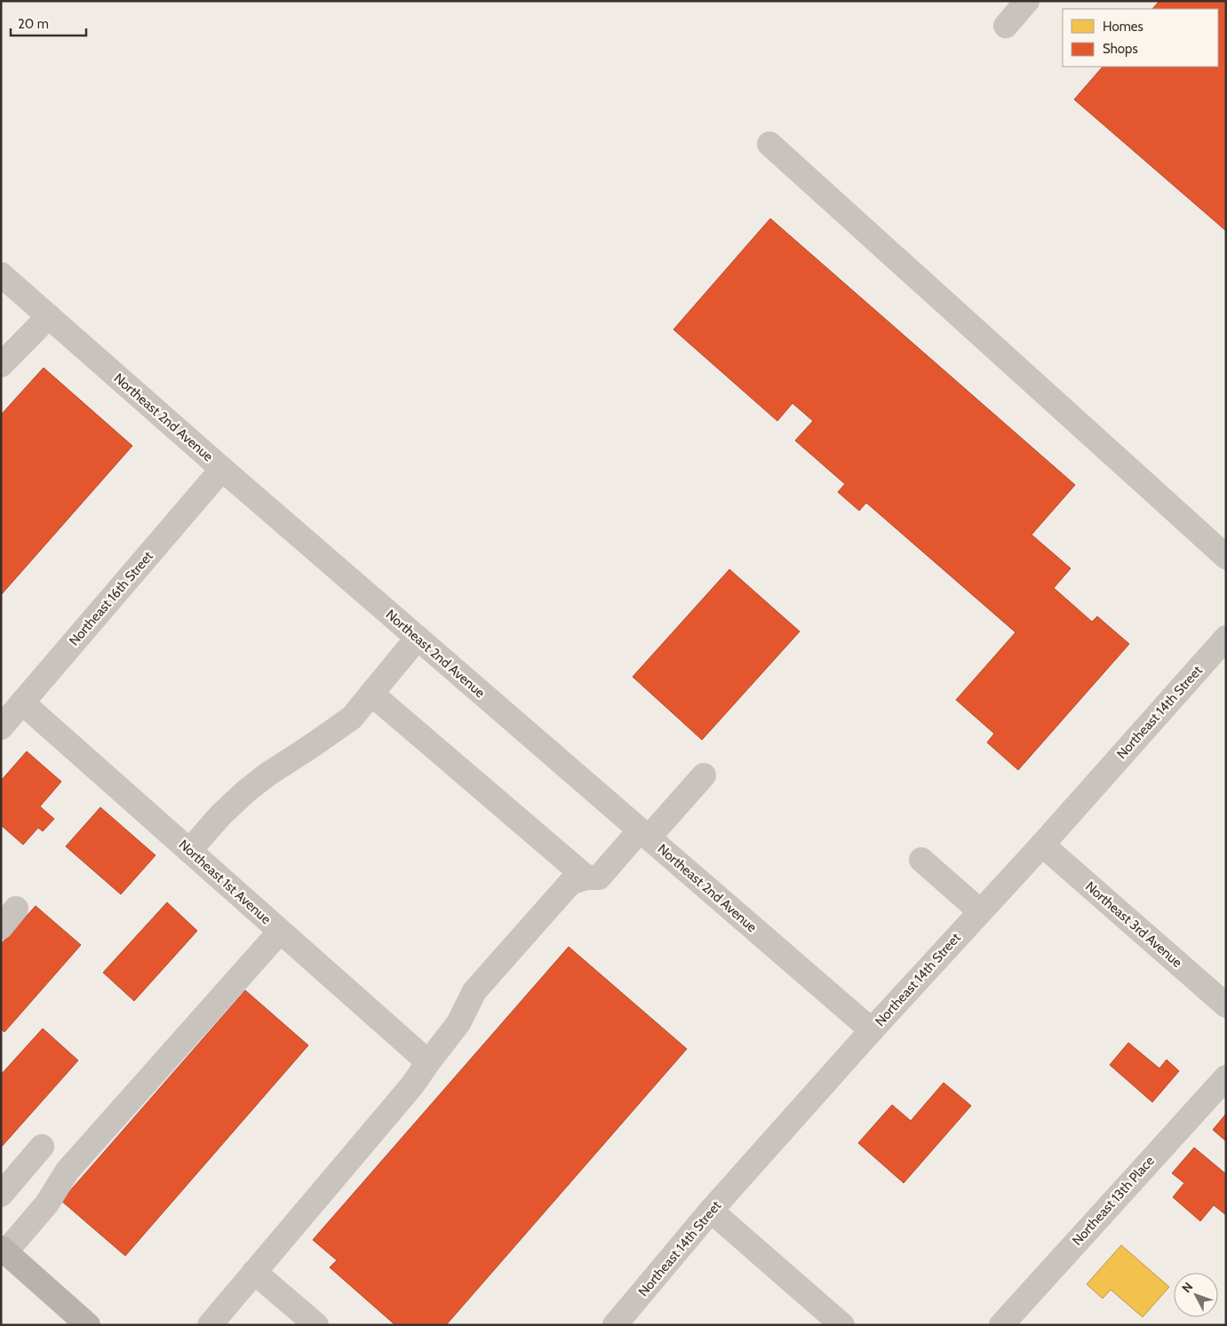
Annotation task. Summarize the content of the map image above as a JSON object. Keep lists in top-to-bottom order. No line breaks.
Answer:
{"streets":{"street":["Northeast 2nd Avenue","Northeast 16th Street","Northeast 14th Street","Northeast 1st Avenue","Northeast 3rd Avenue","Northeast 13th Place"]},"crossings":[["Northeast 2nd Avenue","Northeast 16th Street"],["Northeast 2nd Avenue","Northeast 14th Street"],["Northeast 16th Street","Northeast 1st Avenue"],["Northeast 14th Street","Northeast 3rd Avenue"]],"legend":["Homes","Shops"],"scale_bar":"20 m","north":"top left"}
